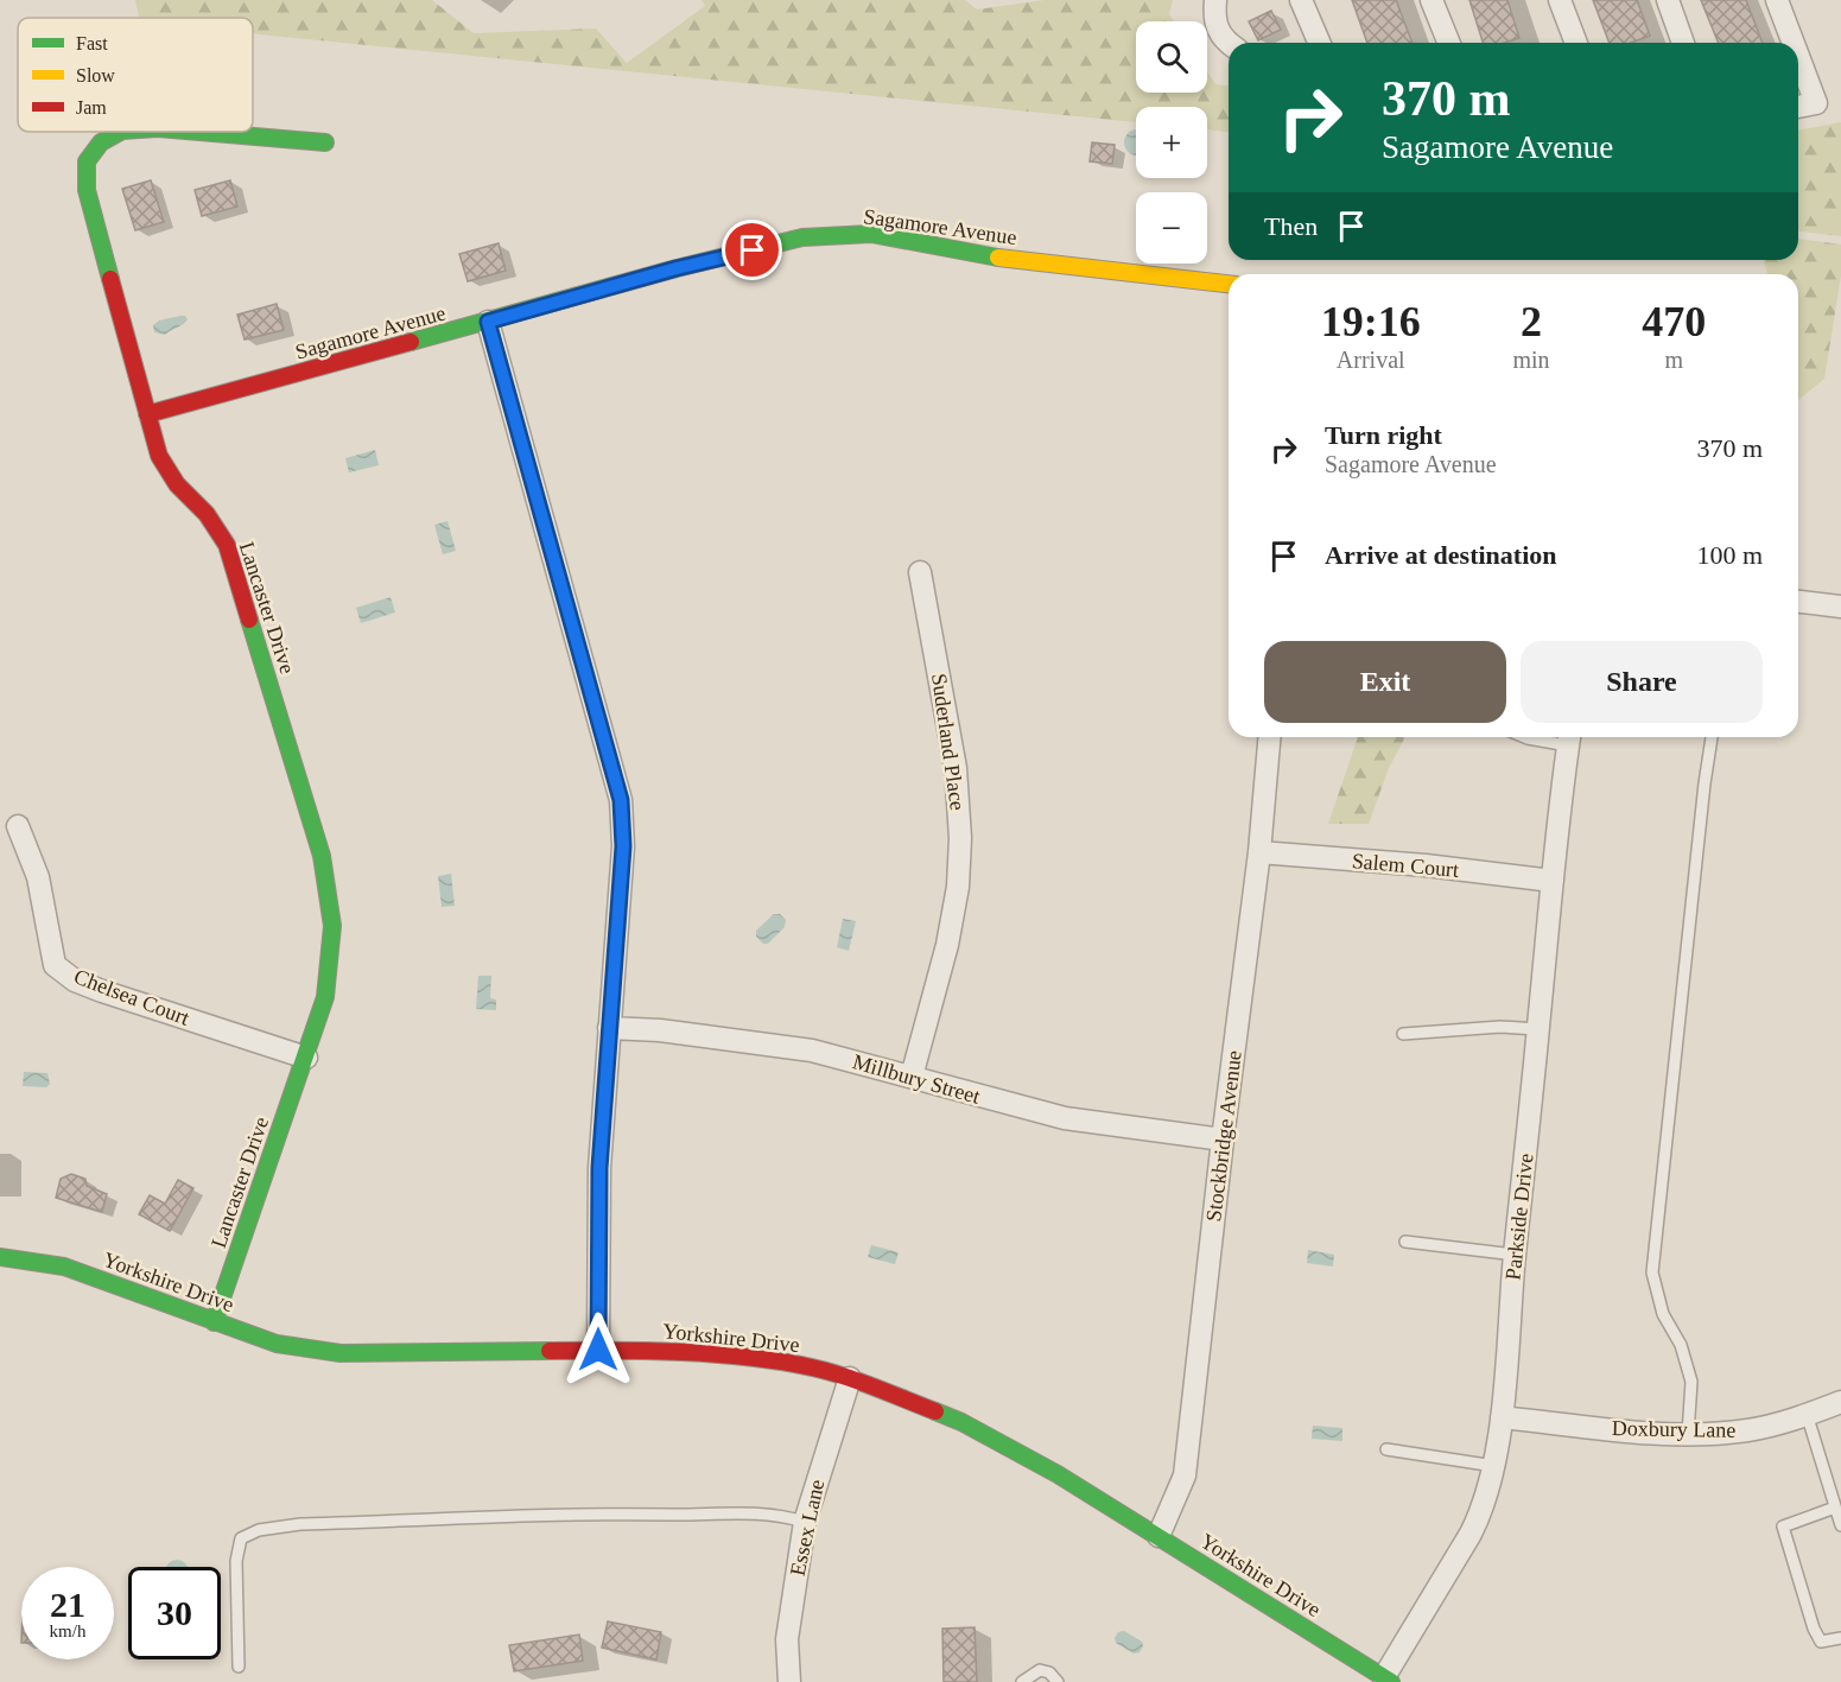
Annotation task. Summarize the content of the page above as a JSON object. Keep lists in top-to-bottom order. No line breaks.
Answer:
{"streets":{"street":["Sagamore Avenue","Lancaster Drive","Suderland Place","Salem Court","Chelsea Court","Millbury Street","Stockbridge Avenue","Parkside Drive","Yorkshire Drive","Doxbury Lane","Essex Lane"]},"crossings":[["Sagamore Avenue","Lancaster Drive"],["Lancaster Drive","Chelsea Court"],["Lancaster Drive","Yorkshire Drive"],["Suderland Place","Millbury Street"],["Salem Court","Stockbridge Avenue"],["Salem Court","Parkside Drive"],["Millbury Street","Stockbridge Avenue"],["Stockbridge Avenue","Yorkshire Drive"],["Parkside Drive","Yorkshire Drive"],["Parkside Drive","Doxbury Lane"],["Yorkshire Drive","Essex Lane"]],"legend":["Fast","Slow","Jam"],"page":{"map_buttons":["+","−"],"turn":["370 m","Sagamore Avenue"],"then":"Then","eta":["19:16","Arrival","2","min","470","m"],"list":[{"name":"Turn right","note":"Sagamore Avenue","value":"370 m"},{"name":"Arrive at destination","value":"100 m"}],"buttons":["Exit","Share"],"speed":"21 km/h","limit":"30"}}
